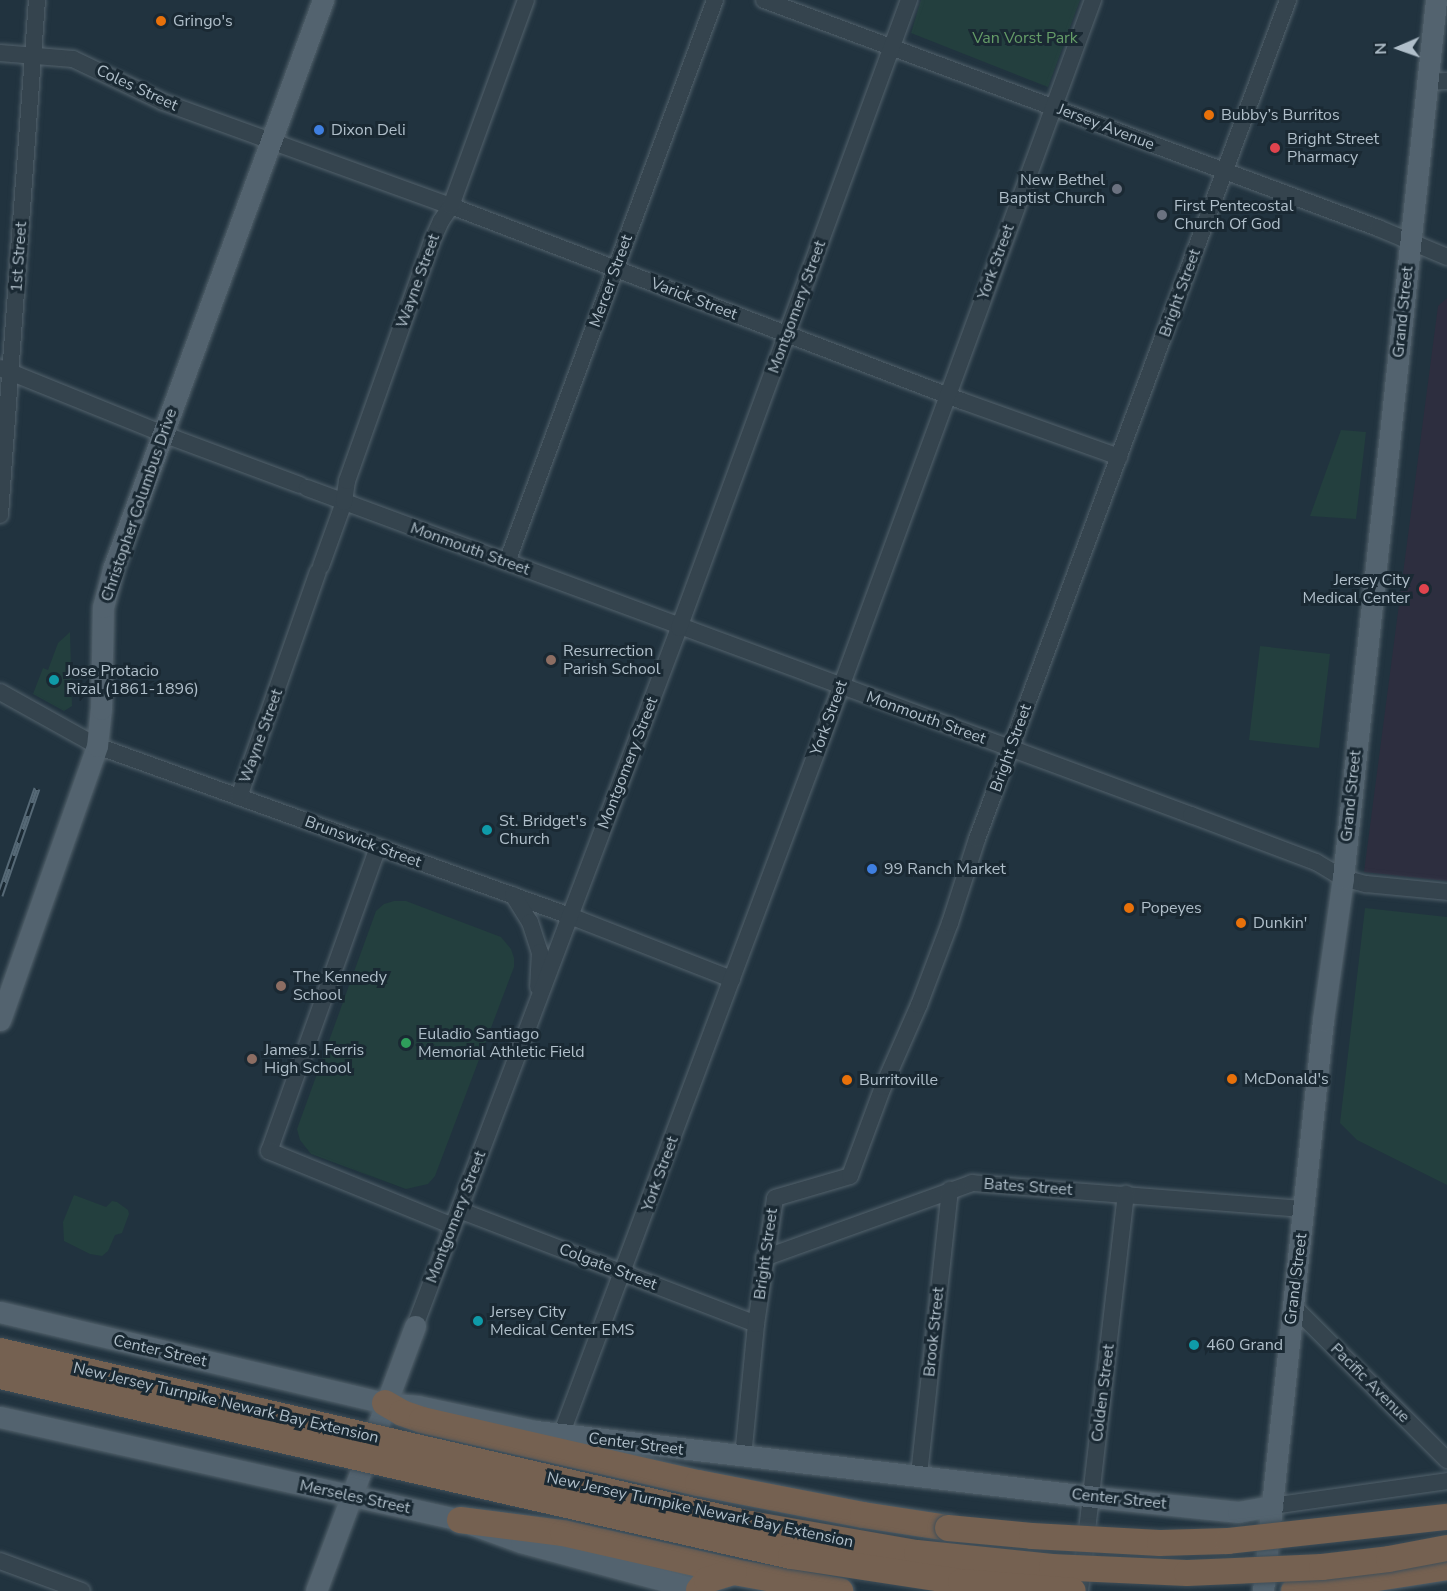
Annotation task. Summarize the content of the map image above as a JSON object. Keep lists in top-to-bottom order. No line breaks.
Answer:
{"streets":{"highway":["New Jersey Turnpike Newark Bay Extension"],"main road":["Montgomery Street","Grand Street","Christopher Columbus Drive","Center Street","Merseles Street"],"street":["Coles Street","Jersey Avenue","1st Street","York Street","Wayne Street","Mercer Street","Bright Street","Varick Street","Monmouth Street","Brunswick Street","Bates Street","Colgate Street","Brook Street","Pacific Avenue","Colden Street"]},"crossings":[["Coles Street","1st Street"],["Coles Street","Varick Street"],["Coles Street","Christopher Columbus Drive"],["Jersey Avenue","York Street"],["Jersey Avenue","Bright Street"],["Jersey Avenue","Montgomery Street"],["Jersey Avenue","Grand Street"],["1st Street","Monmouth Street"],["York Street","Varick Street"],["York Street","Monmouth Street"],["York Street","Brunswick Street"],["York Street","Colgate Street"],["York Street","Center Street"],["Wayne Street","Varick Street"],["Wayne Street","Monmouth Street"],["Wayne Street","Brunswick Street"],["Mercer Street","Varick Street"],["Mercer Street","Monmouth Street"],["Bright Street","Varick Street"],["Bright Street","Monmouth Street"],["Bright Street","Bates Street"],["Bright Street","Colgate Street"],["Bright Street","Center Street"],["Varick Street","Montgomery Street"],["Varick Street","Christopher Columbus Drive"],["Montgomery Street","Monmouth Street"],["Montgomery Street","Brunswick Street"],["Montgomery Street","Colgate Street"],["Montgomery Street","Center Street"],["Montgomery Street","Merseles Street"],["Grand Street","Monmouth Street"],["Grand Street","Bates Street"],["Grand Street","Center Street"],["Grand Street","Pacific Avenue"],["Christopher Columbus Drive","Monmouth Street"],["Christopher Columbus Drive","Brunswick Street"],["Bates Street","Brook Street"],["Bates Street","Colden Street"],["Brook Street","Center Street"],["Center Street","Colden Street"]],"parks":["Van Vorst Park"],"places":["Gringo's","Bubby’s Burritos","Dixon Deli","Bright Street Pharmacy","New Bethel Baptist Church","First Pentecostal Church Of God","Jersey City Medical Center","Resurrection Parish School","Jose Protacio Rizal (1861-1896)","St. Bridget's Church","99 Ranch Market","Popeyes","Dunkin'","The Kennedy School","Euladio Santiago Memorial Athletic Field","James J. Ferris High School","McDonald's","Burritoville","Jersey City Medical Center EMS","460 Grand"],"north":"left"}
